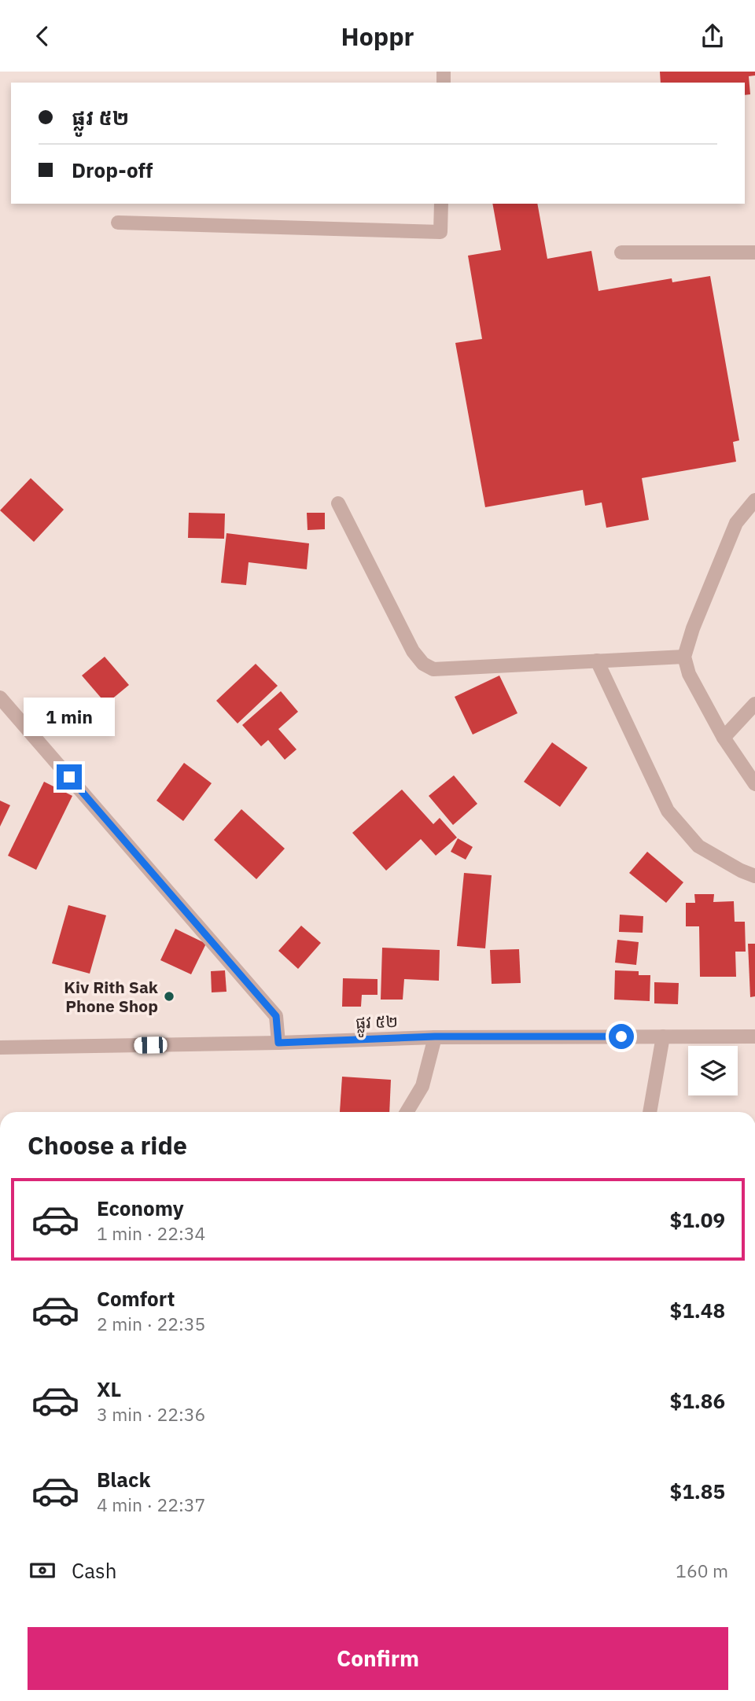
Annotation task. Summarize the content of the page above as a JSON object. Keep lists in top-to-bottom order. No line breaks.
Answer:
{"streets":{"street":["ផ្លូវ ៥២"]},"places":["Kiv Rith Sak Phone Shop"],"page":{"header":"Hoppr","banner":["ផ្លូវ ៥២","Drop-off"],"bubble":"1 min","heading":"Choose a ride","list":[{"name":"Economy","note":"1 min · 22:34","value":"$1.09"},{"name":"Comfort","note":"2 min · 22:35","value":"$1.48"},{"name":"XL","note":"3 min · 22:36","value":"$1.86"},{"name":"Black","note":"4 min · 22:37","value":"$1.85"}],"pay":["Cash","160 m"],"buttons":"Confirm"}}
